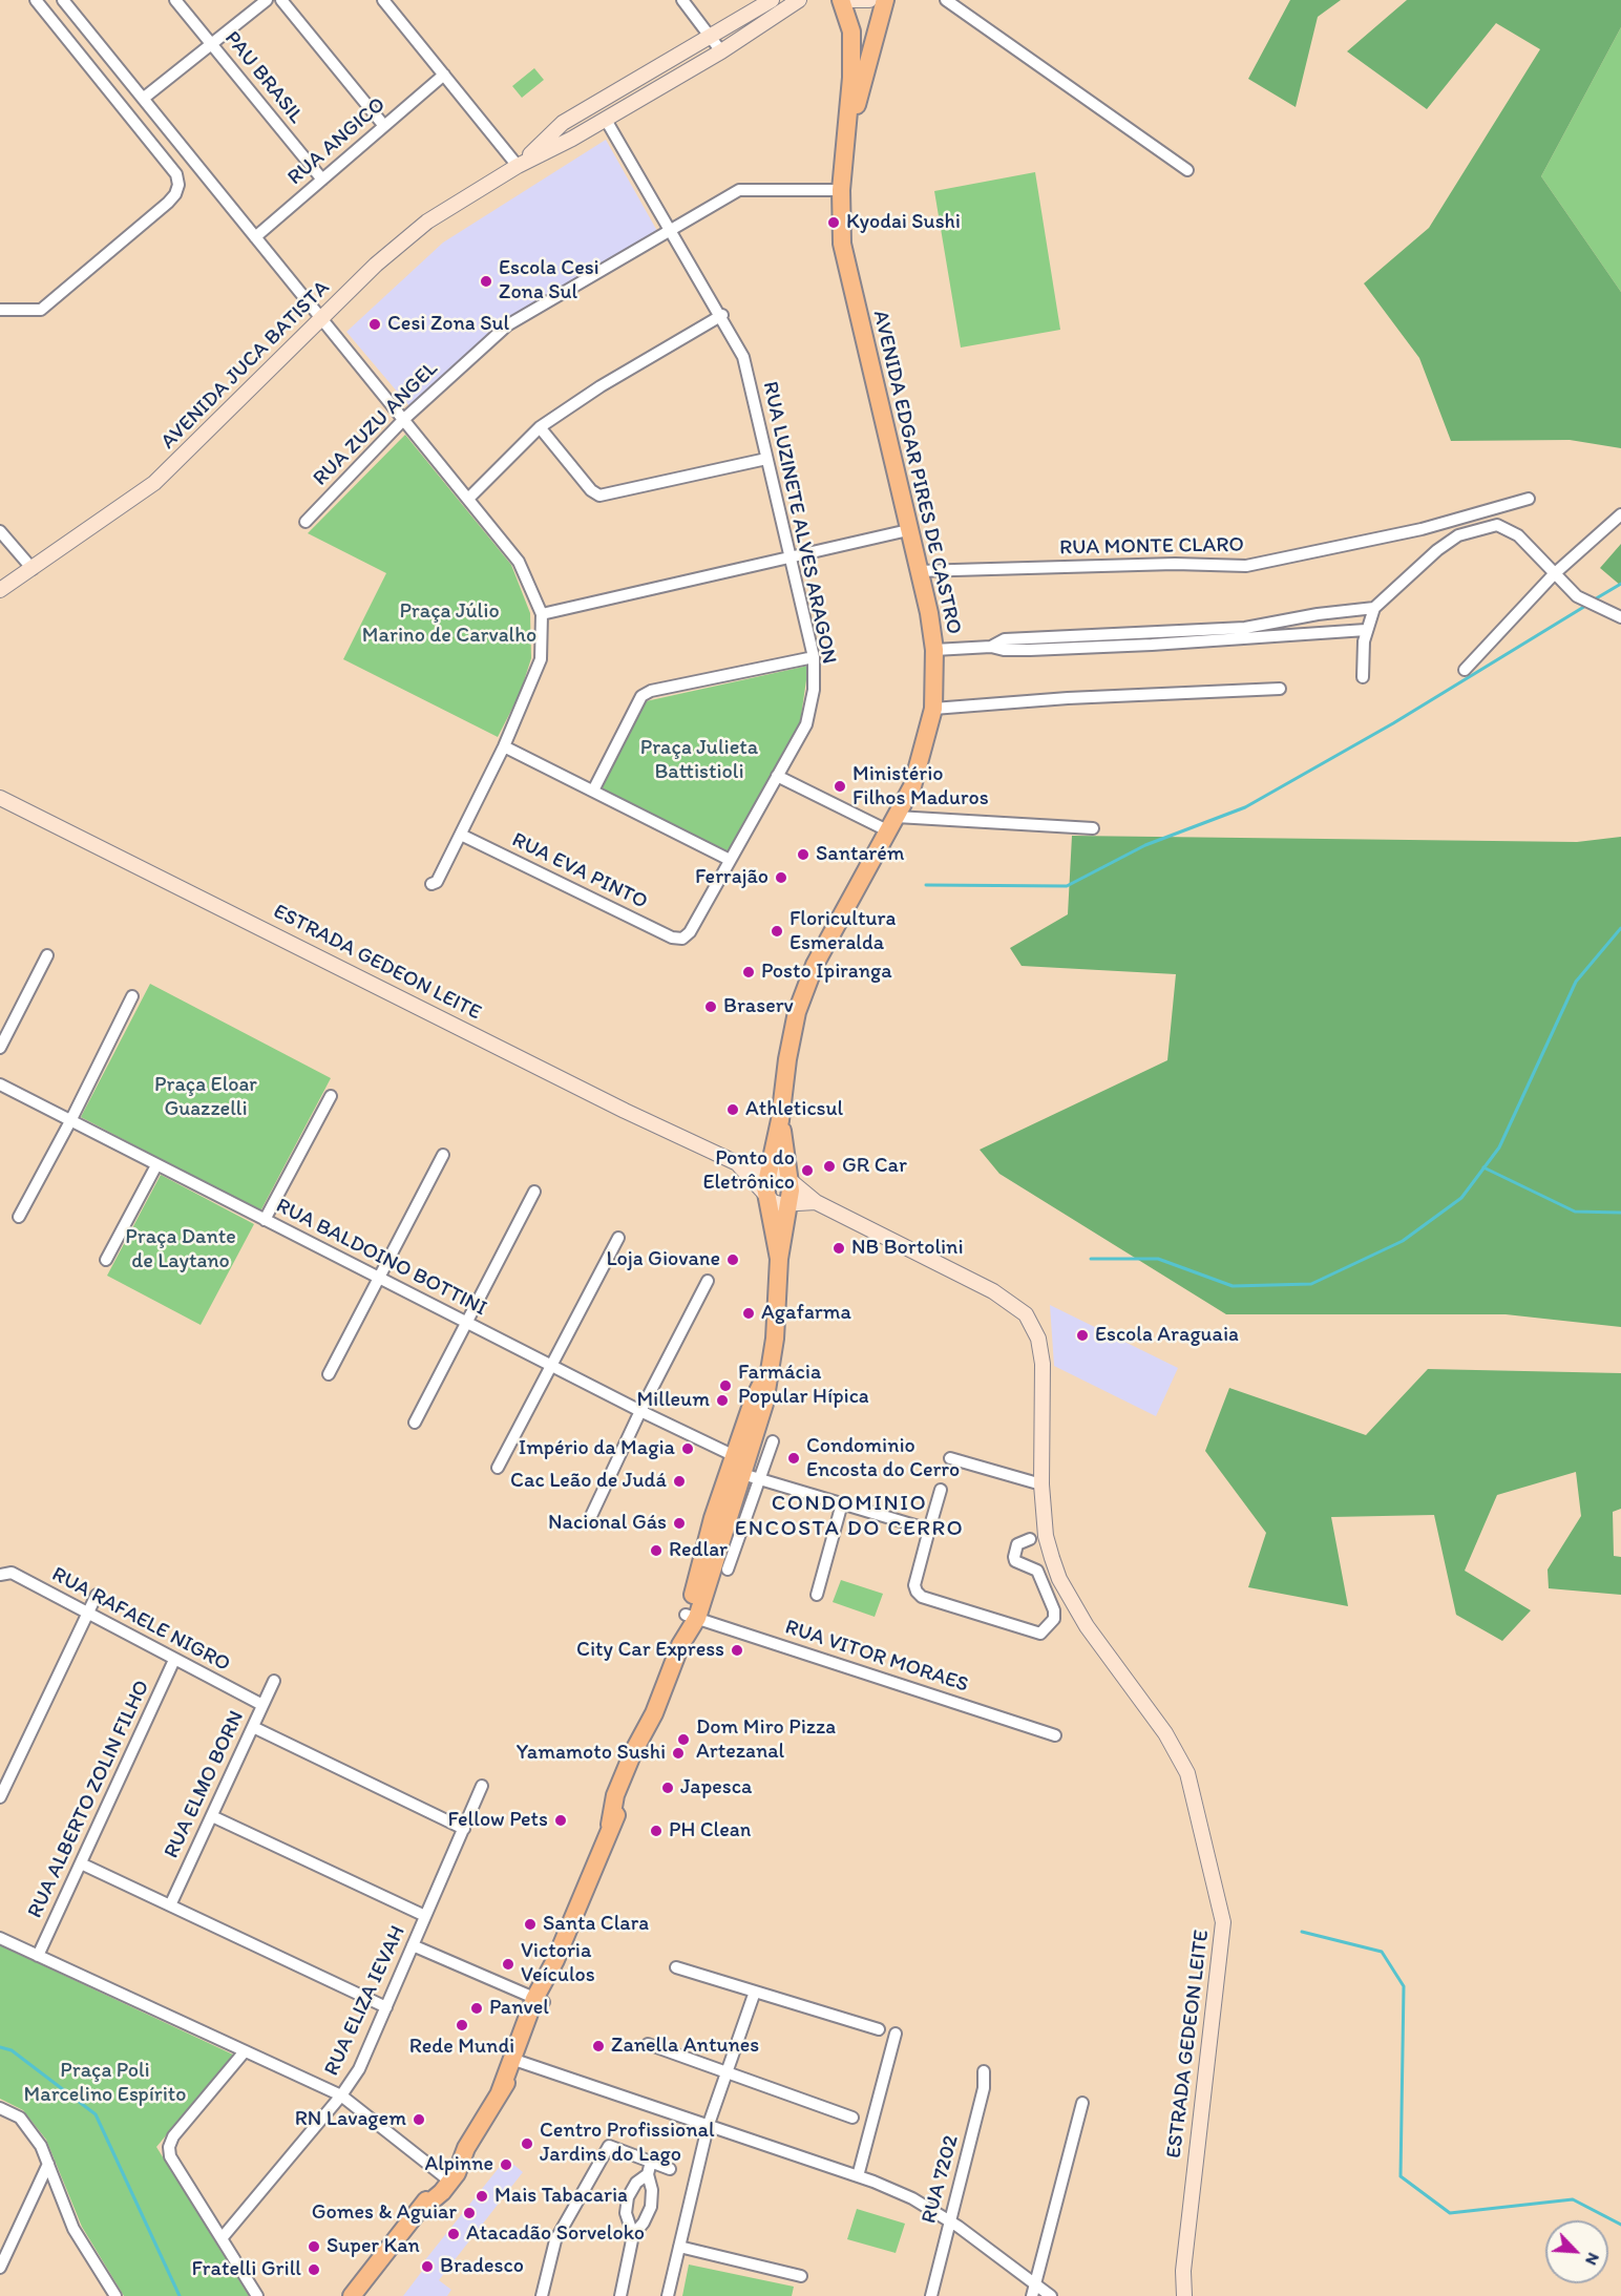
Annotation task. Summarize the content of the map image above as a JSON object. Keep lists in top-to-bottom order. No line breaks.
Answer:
{"streets":{"main road":["AVENIDA JUCA BATISTA","AVENIDA EDGAR PIRES DE CASTRO","ESTRADA GEDEON LEITE"],"street":["PAU BRASIL","RUA ANGICO","RUA ZUZU ANGEL","RUA LUZINETE ALVES ARAGON","RUA MONTE CLARO","RUA EVA PINTO","RUA BALDOINO BOTTINI","RUA RAFAELE NIGRO","RUA VITOR MORAES","RUA ELMO BORN","RUA ALBERTO ZOLIN FILHO","RUA ELIZA IEVAH","RUA 7202"]},"crossings":[["PAU BRASIL","RUA ANGICO"],["AVENIDA JUCA BATISTA","RUA LUZINETE ALVES ARAGON"],["RUA ZUZU ANGEL","AVENIDA EDGAR PIRES DE CASTRO"],["RUA ZUZU ANGEL","RUA LUZINETE ALVES ARAGON"],["AVENIDA EDGAR PIRES DE CASTRO","RUA MONTE CLARO"],["AVENIDA EDGAR PIRES DE CASTRO","ESTRADA GEDEON LEITE"],["AVENIDA EDGAR PIRES DE CASTRO","RUA BALDOINO BOTTINI"],["AVENIDA EDGAR PIRES DE CASTRO","RUA VITOR MORAES"],["RUA LUZINETE ALVES ARAGON","RUA EVA PINTO"],["RUA RAFAELE NIGRO","RUA ELMO BORN"],["RUA RAFAELE NIGRO","RUA ALBERTO ZOLIN FILHO"]],"districts":["CONDOMINIO ENCOSTA DO CERRO"],"parks":["Praça Júlio Marino de Carvalho","Praça Julieta Battistioli","Praça Eloar Guazzelli","Praça Dante de Laytano","Praça Poli Marcelino Espírito"],"places":["Kyodai Sushi","Escola Cesi Zona Sul","Cesi Zona Sul","Ministério Filhos Maduros","Santarém","Ferrajão","Floricultura Esmeralda","Posto Ipiranga","Braserv","Athleticsul","GR Car","Ponto do Eletrônico","NB Bortolini","Loja Giovane","Agafarma","Escola Araguaia","Farmácia Popular Hípica","Milleum","Império da Magia","Condominio Encosta do Cerro","Cac Leão de Judá","Nacional Gás","Redlar","City Car Express","Dom Miro Pizza Artezanal","Yamamoto Sushi","Japesca","Fellow Pets","PH Clean","Santa Clara","Victoria Veículos","Panvel","Rede Mundi","Zanella Antunes","RN Lavagem","Centro Profissional Jardins do Lago","Alpinne","Mais Tabacaria","Gomes & Aguiar","Atacadão Sorveloko","Super Kan","Bradesco","Fratelli Grill"],"north":"bottom right"}
